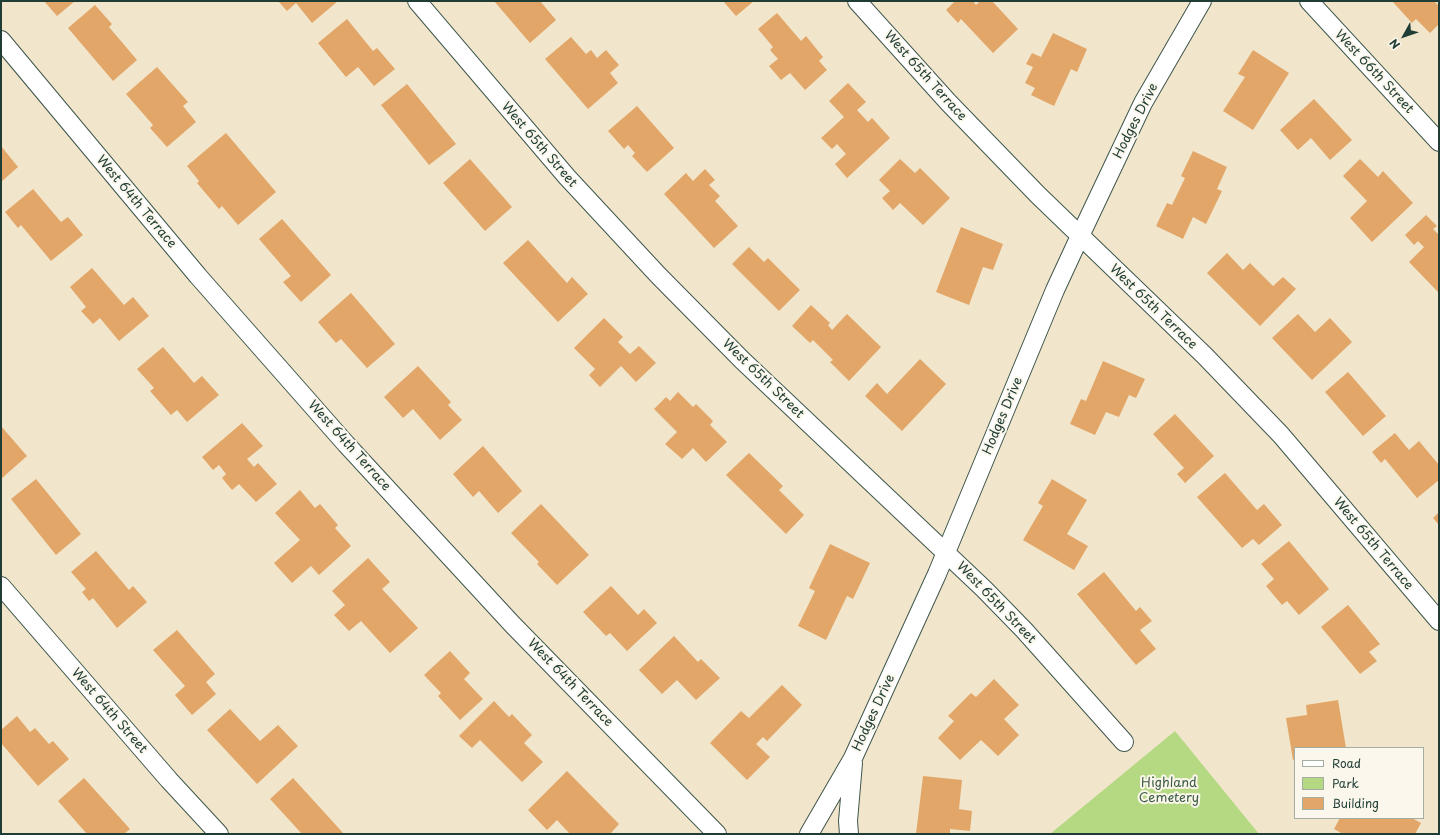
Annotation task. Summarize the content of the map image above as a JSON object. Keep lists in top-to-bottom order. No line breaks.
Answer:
{"streets":{"street":["West 66th Street","West 65th Terrace","Hodges Drive","West 65th Street","West 64th Terrace","West 64th Street"]},"crossings":[["West 65th Terrace","Hodges Drive"],["Hodges Drive","West 65th Street"]],"parks":["Highland Cemetery"],"legend":["Road","Park","Building"],"north":"bottom left"}
